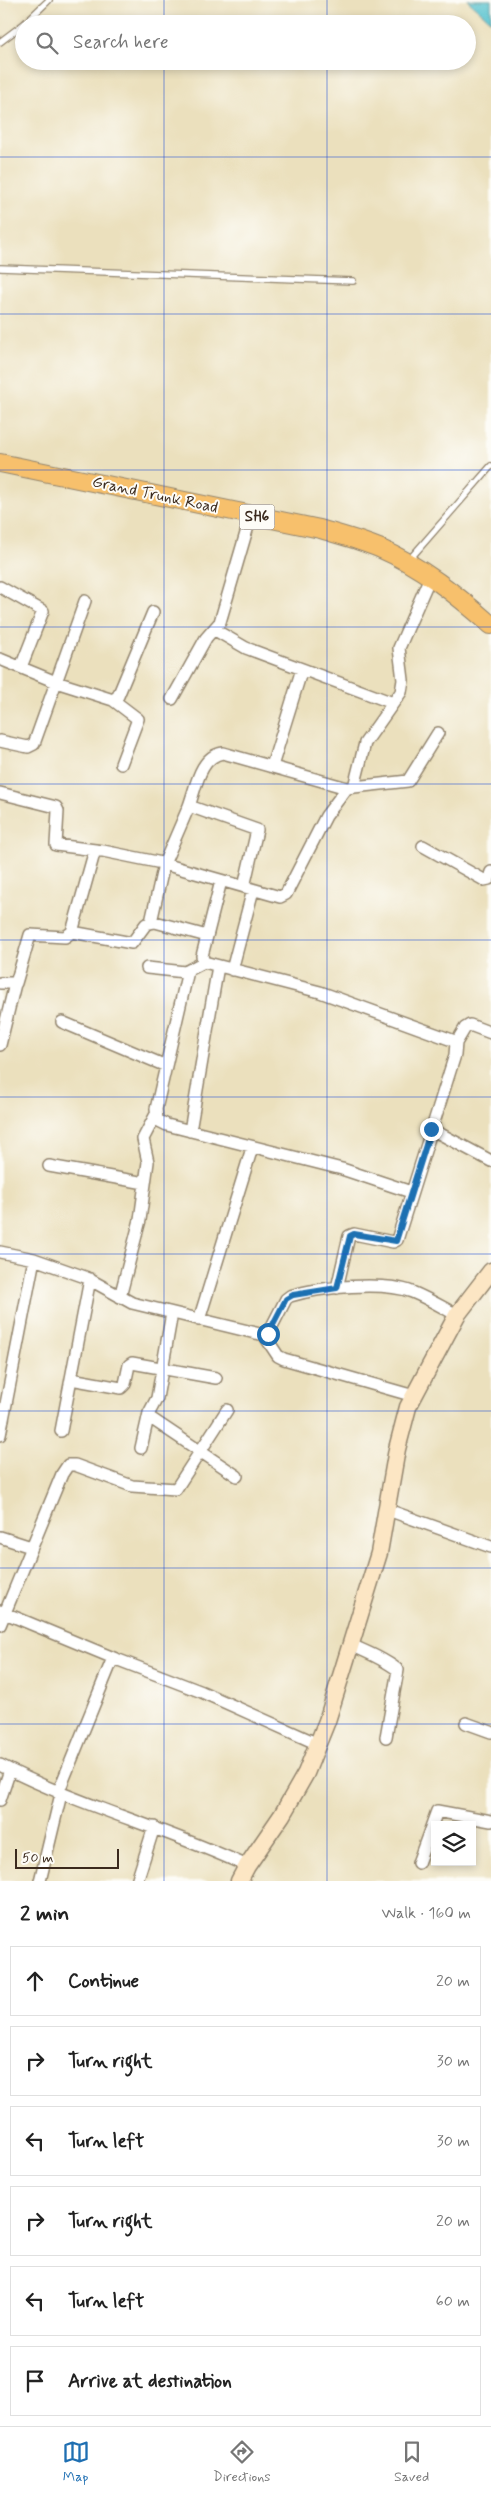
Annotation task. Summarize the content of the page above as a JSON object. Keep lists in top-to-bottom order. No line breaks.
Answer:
{"streets":{"main road":["Grand Trunk Road","SH6"]},"scale_bar":"50 m","page":{"search":"Search here","scale":"50 m","heading":["2 min","Walk · 160 m"],"list":[["Continue","20 m"],["Turn right","30 m"],["Turn left","30 m"],["Turn right","20 m"],["Turn left","60 m"],"Arrive at destination"],"nav":["Map","Directions","Saved"]}}
